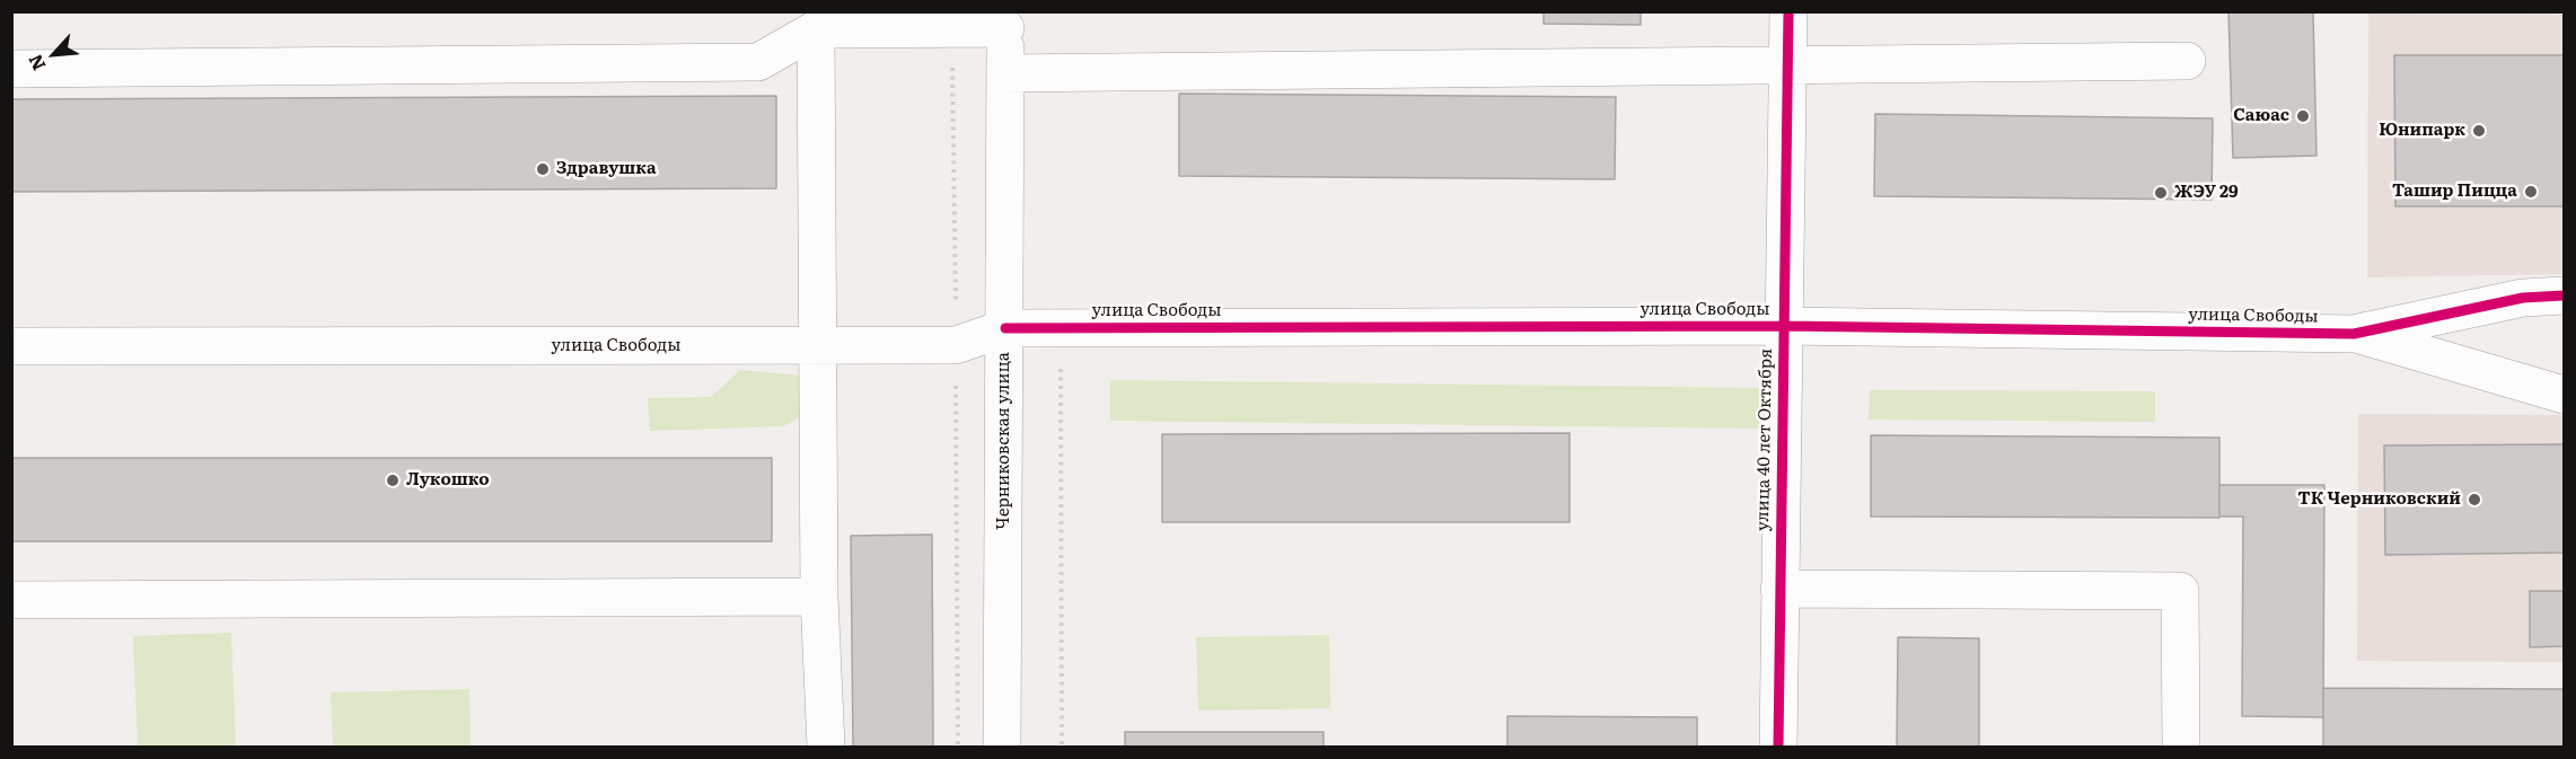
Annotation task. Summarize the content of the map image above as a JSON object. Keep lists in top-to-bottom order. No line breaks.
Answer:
{"streets":{"street":["улица Свободы","улица 40 лет Октября","Черниковская улица"]},"crossings":[["улица Свободы","улица 40 лет Октября"],["улица Свободы","Черниковская улица"]],"places":["Саюас","Юнипарк","Здравушка","Ташир Пицца","ЖЭУ 29","Лукошко","ТК Черниковский"],"north":"bottom left"}
